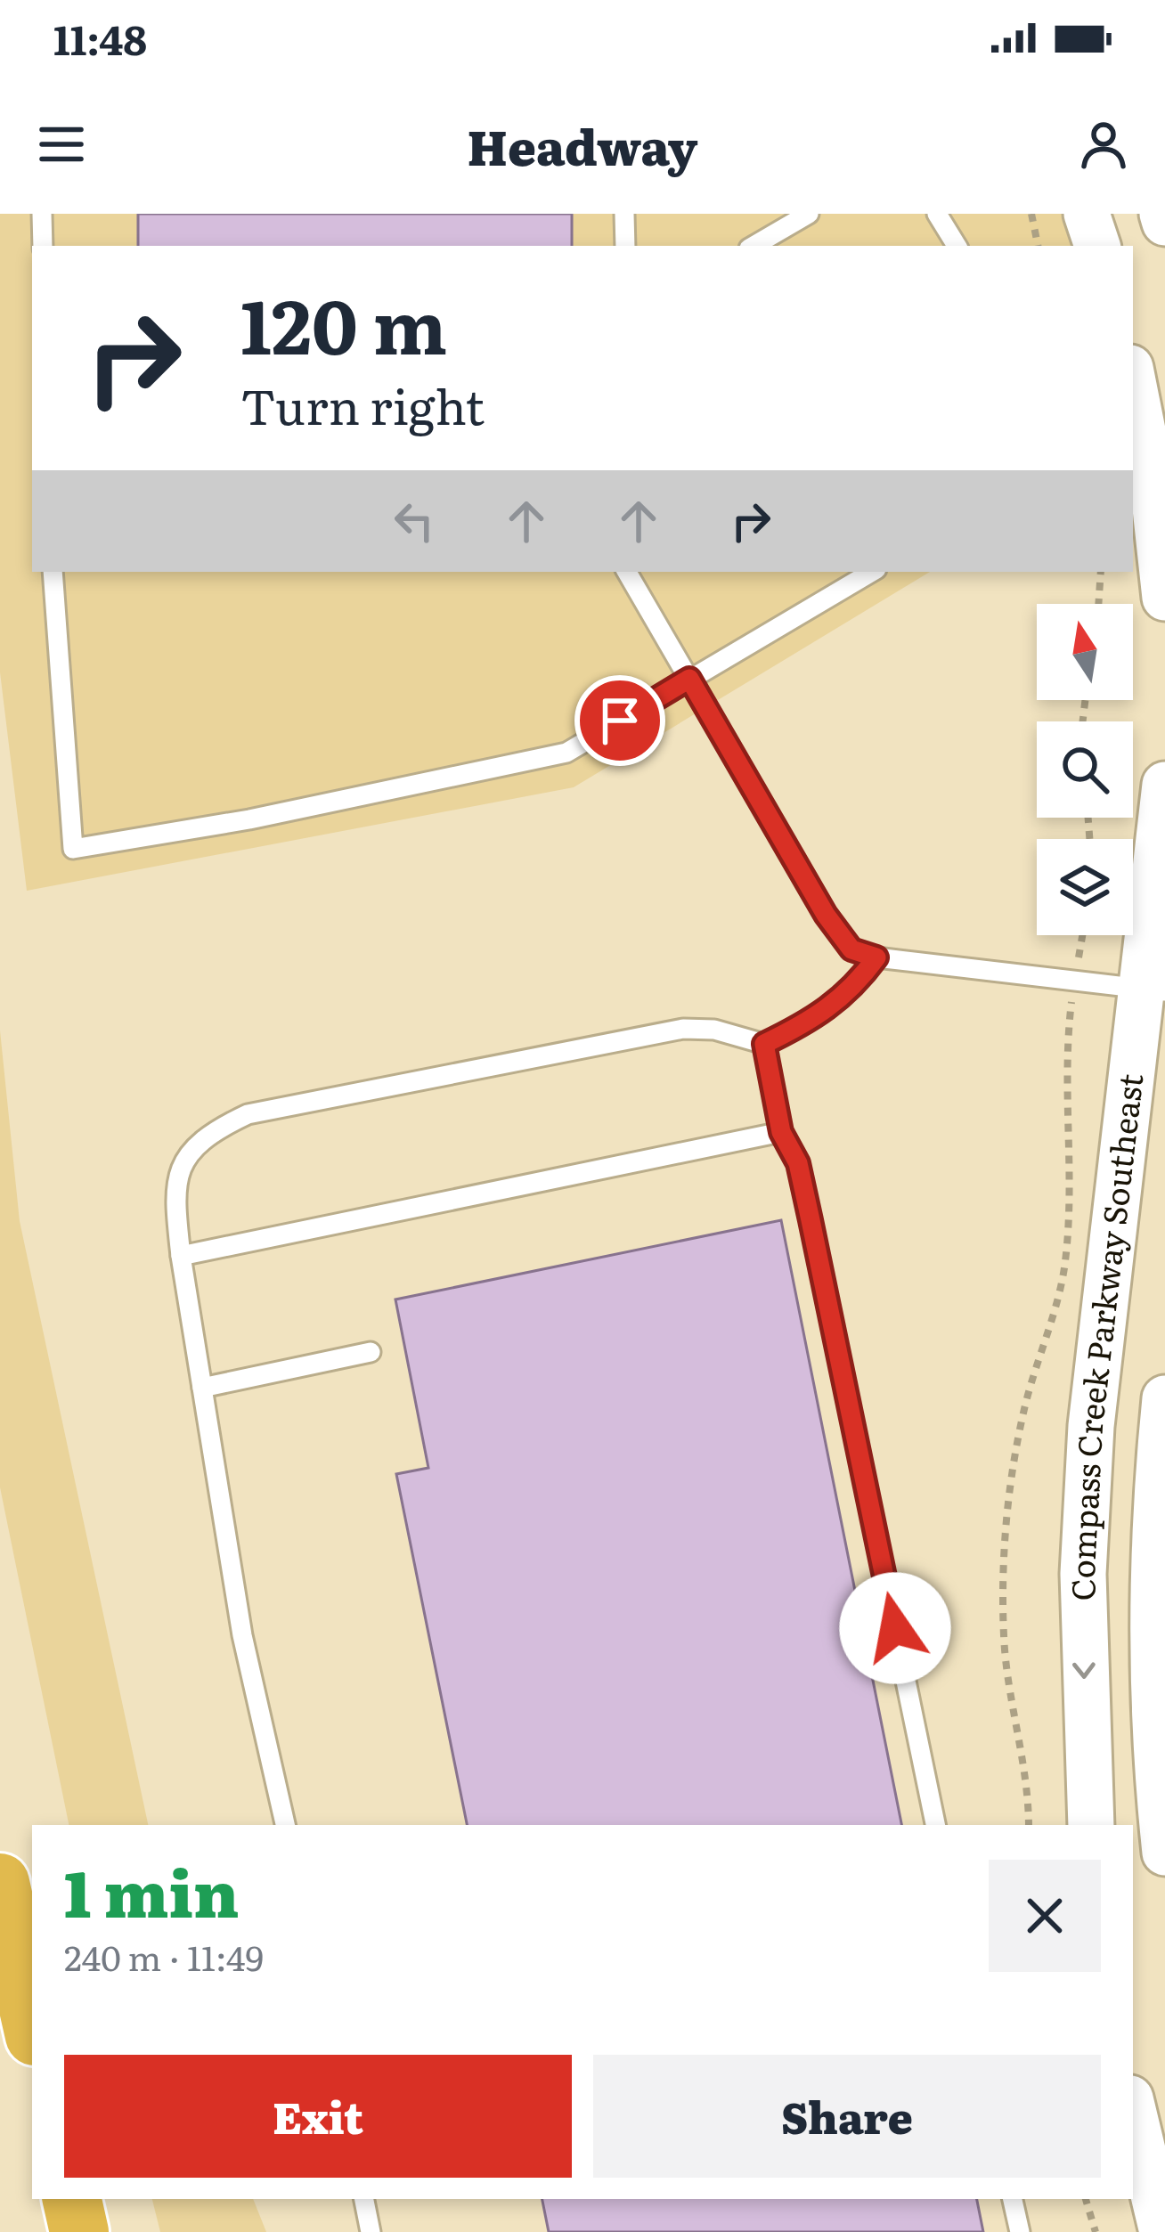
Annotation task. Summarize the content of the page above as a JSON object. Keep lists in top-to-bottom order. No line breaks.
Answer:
{"streets":{"street":["Compass Creek Parkway Southeast"]},"north":"top","page":{"status":"11:48","header":"Headway","turn":["120 m","Turn right"],"heading":["1 min","240 m · 11:49"],"buttons":["Exit","Share"]}}
